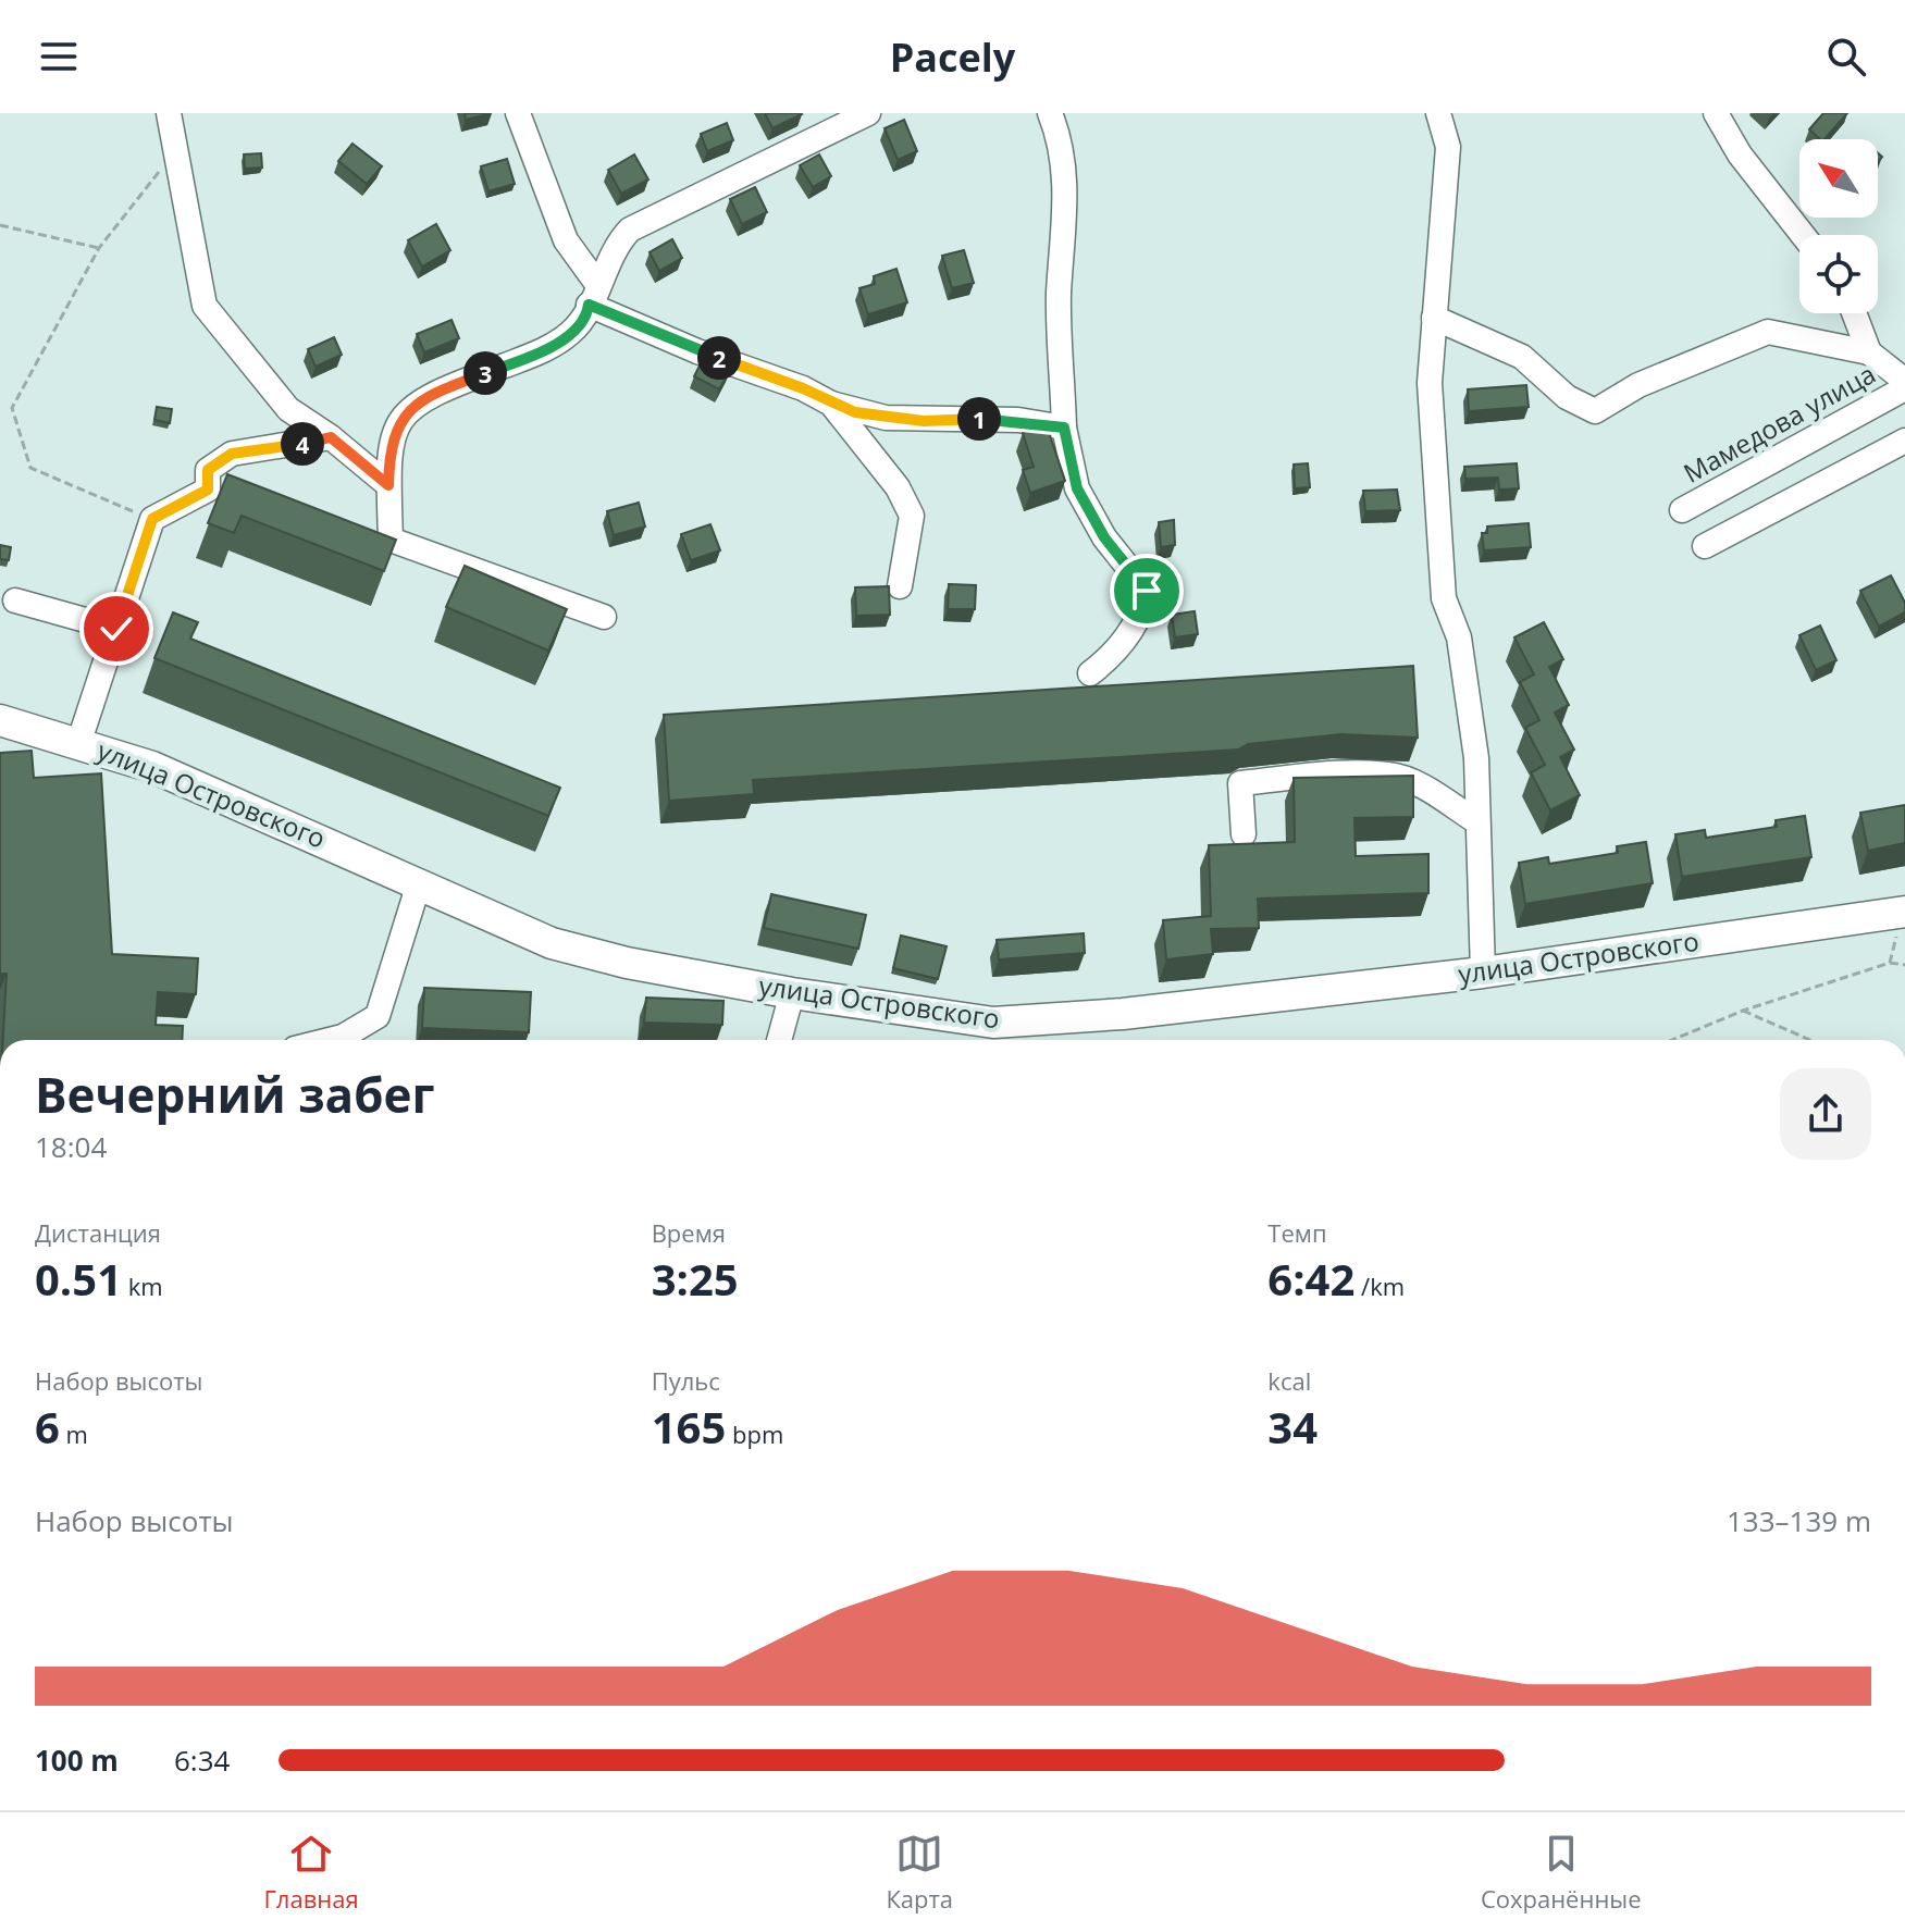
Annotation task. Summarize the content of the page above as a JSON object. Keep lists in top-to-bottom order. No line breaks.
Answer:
{"streets":{"main road":["улица Островского"],"street":["Мамедова улица"]},"north":"top left","page":{"header":"Pacely","pins":["2","3","1","4"],"heading":["Вечерний забег","18:04"],"stats":[["Дистанция","0.51 km"],["Время","3:25"],["Темп","6:42 /km"],["Набор высоты","6 m"],["Пульс","165 bpm"],["kcal","34"]],"chart":["Набор высоты","133–139 m"],"list":[{"name":"100 m","note":"6:34"}],"tabs":["Главная","Карта","Сохранённые"]}}
